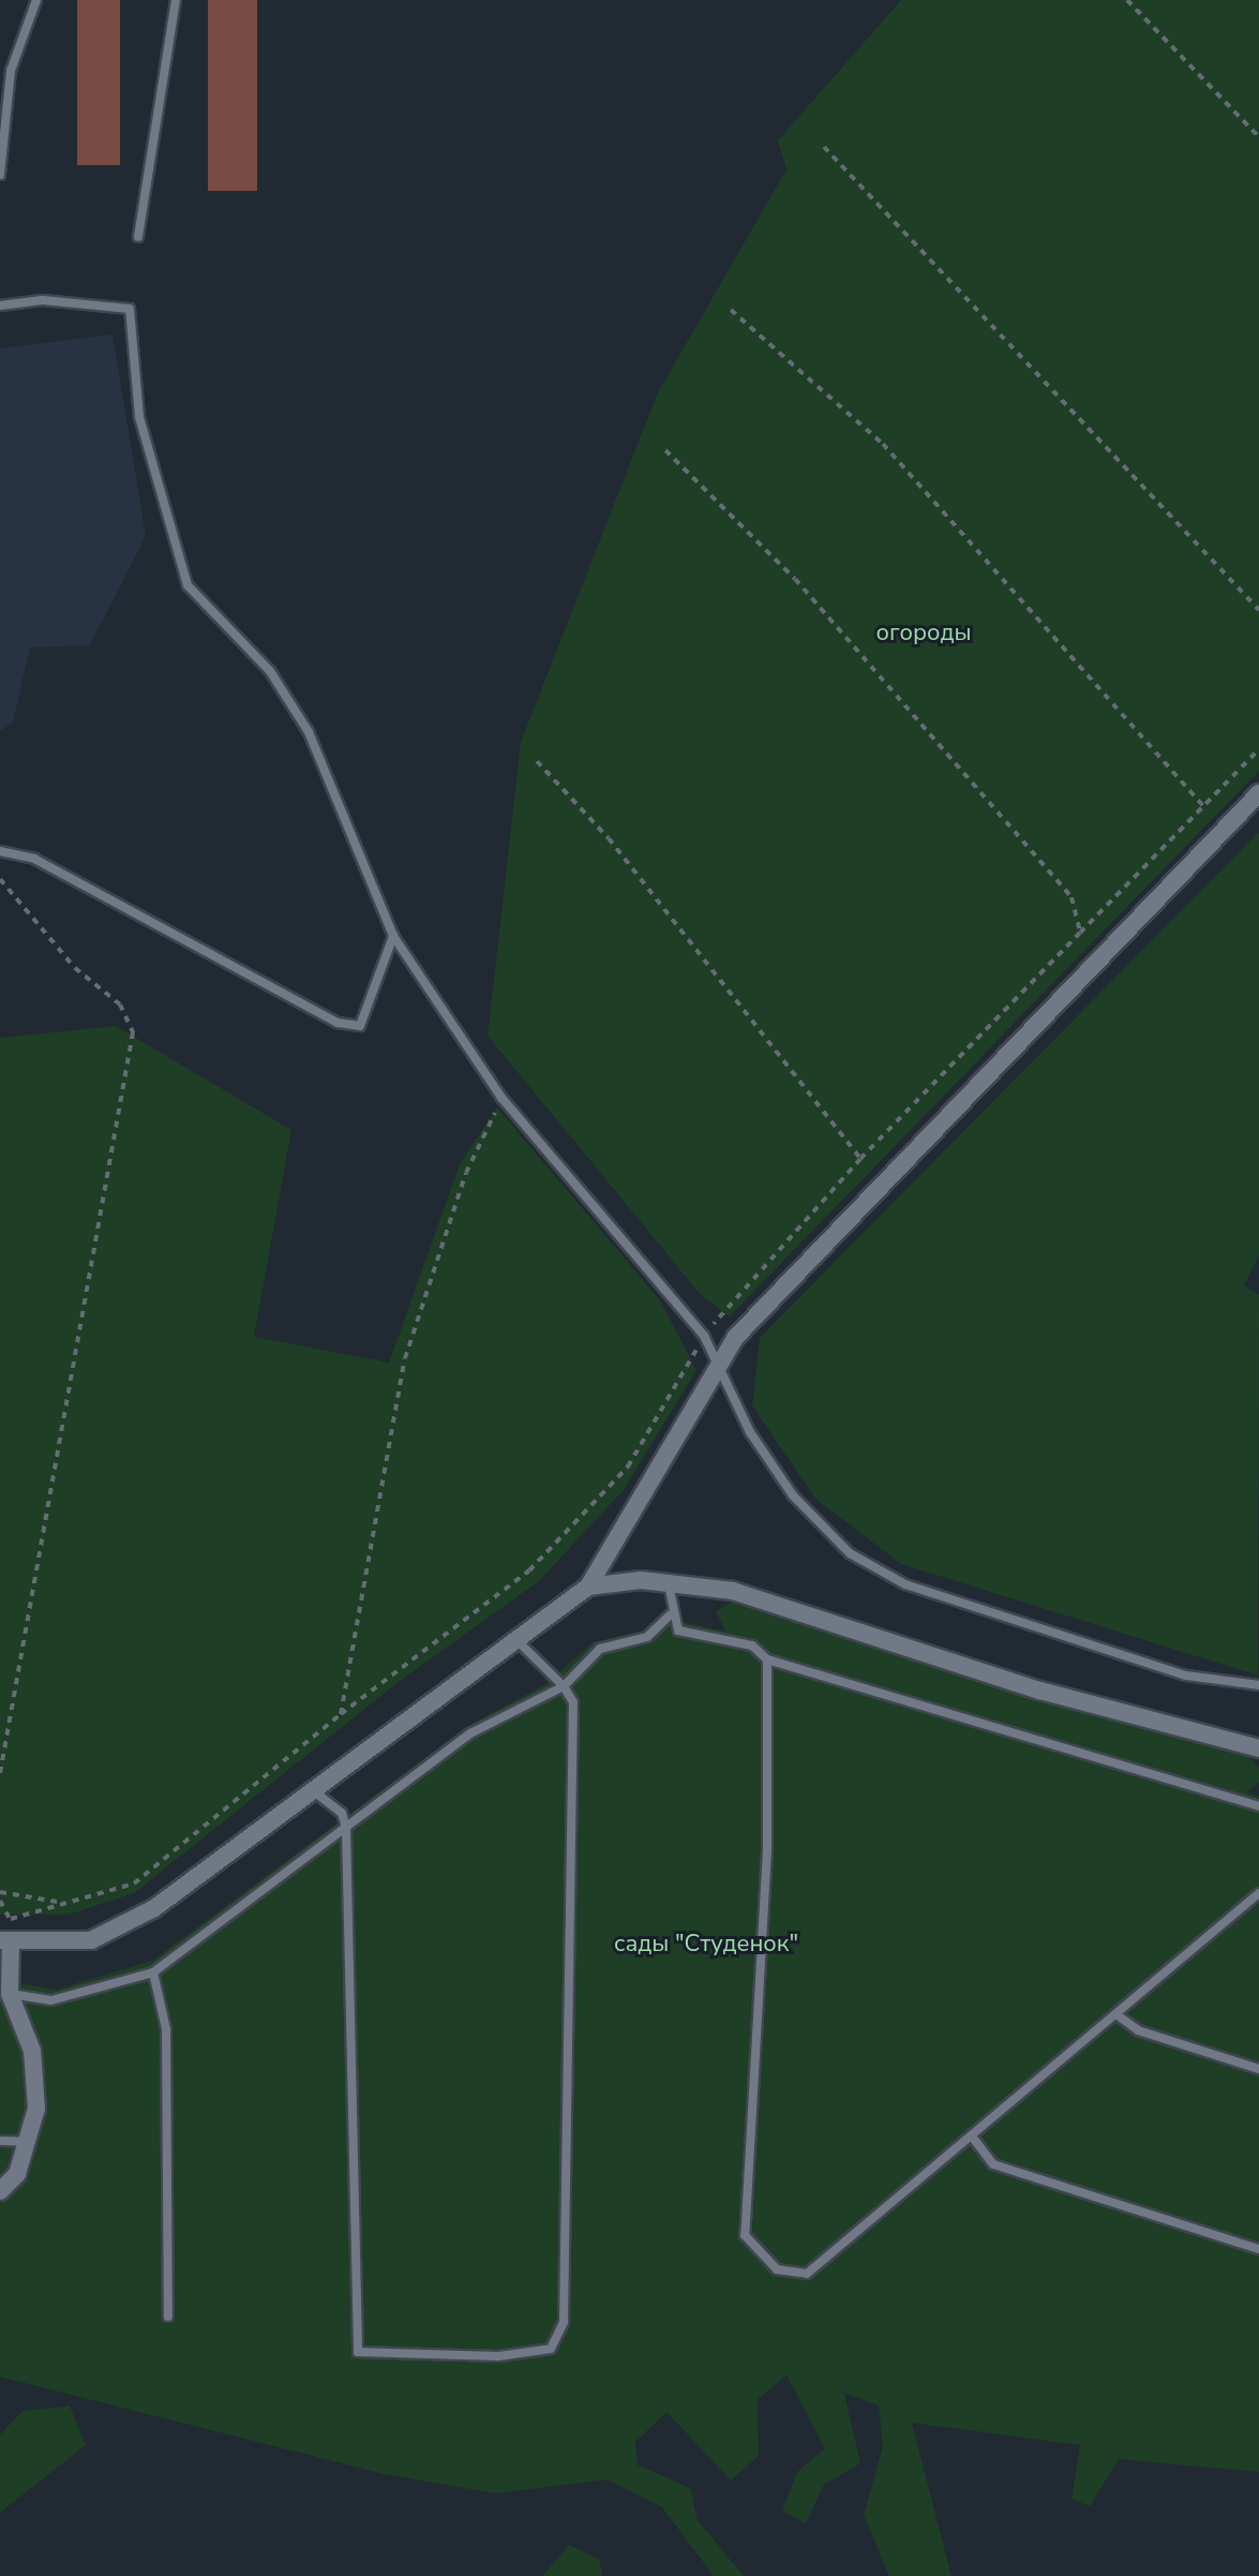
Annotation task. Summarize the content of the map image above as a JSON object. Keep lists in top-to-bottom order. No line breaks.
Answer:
{"parks":["огороды","сады \"Студенок\""]}
